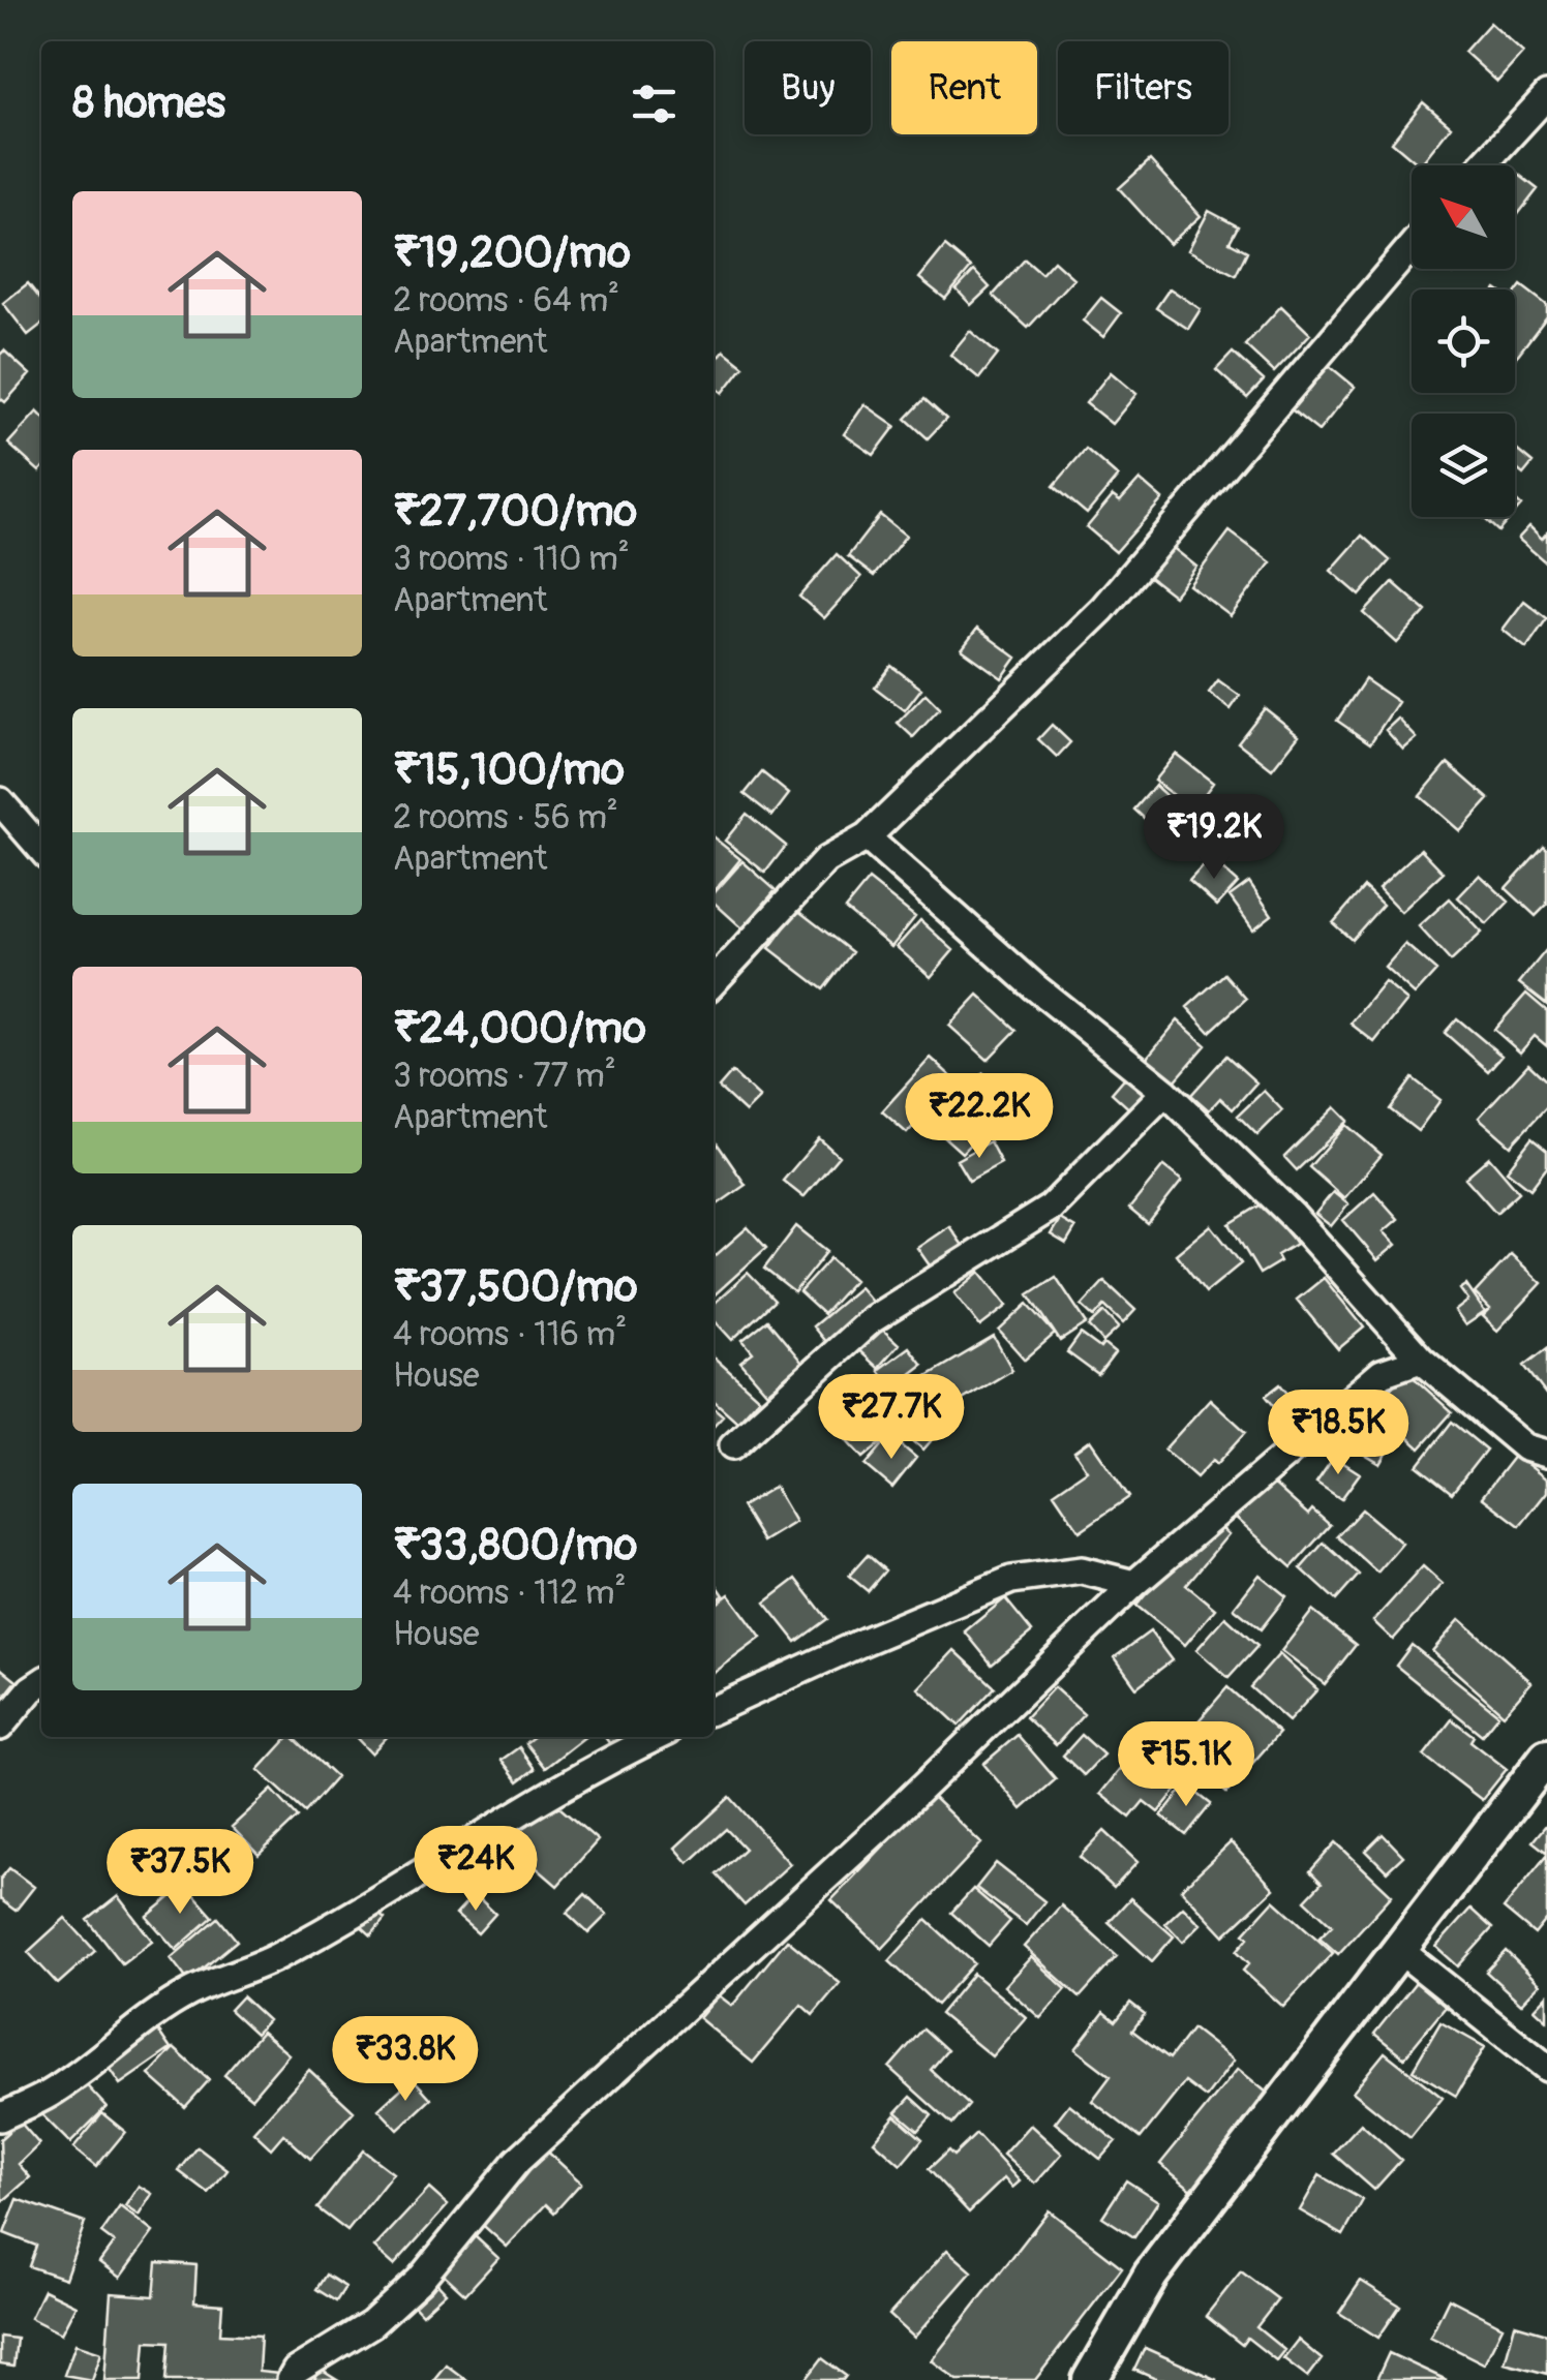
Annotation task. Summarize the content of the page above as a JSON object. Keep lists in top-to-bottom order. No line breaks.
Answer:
{"north":"top left","page":{"chip":["Buy","Rent","Filters"],"heading":"8 homes","list":[{"name":"₹19,200/mo","note":"2 rooms · 64 m² · Apartment"},{"name":"₹27,700/mo","note":"3 rooms · 110 m² · Apartment"},{"name":"₹15,100/mo","note":"2 rooms · 56 m² · Apartment"},{"name":"₹24,000/mo","note":"3 rooms · 77 m² · Apartment"},{"name":"₹37,500/mo","note":"4 rooms · 116 m² · House"},{"name":"₹33,800/mo","note":"4 rooms · 112 m² · House"}],"price":["₹19.2K","₹22.2K","₹27.7K","₹18.5K","₹15.1K","₹24K","₹37.5K","₹33.8K"]}}
